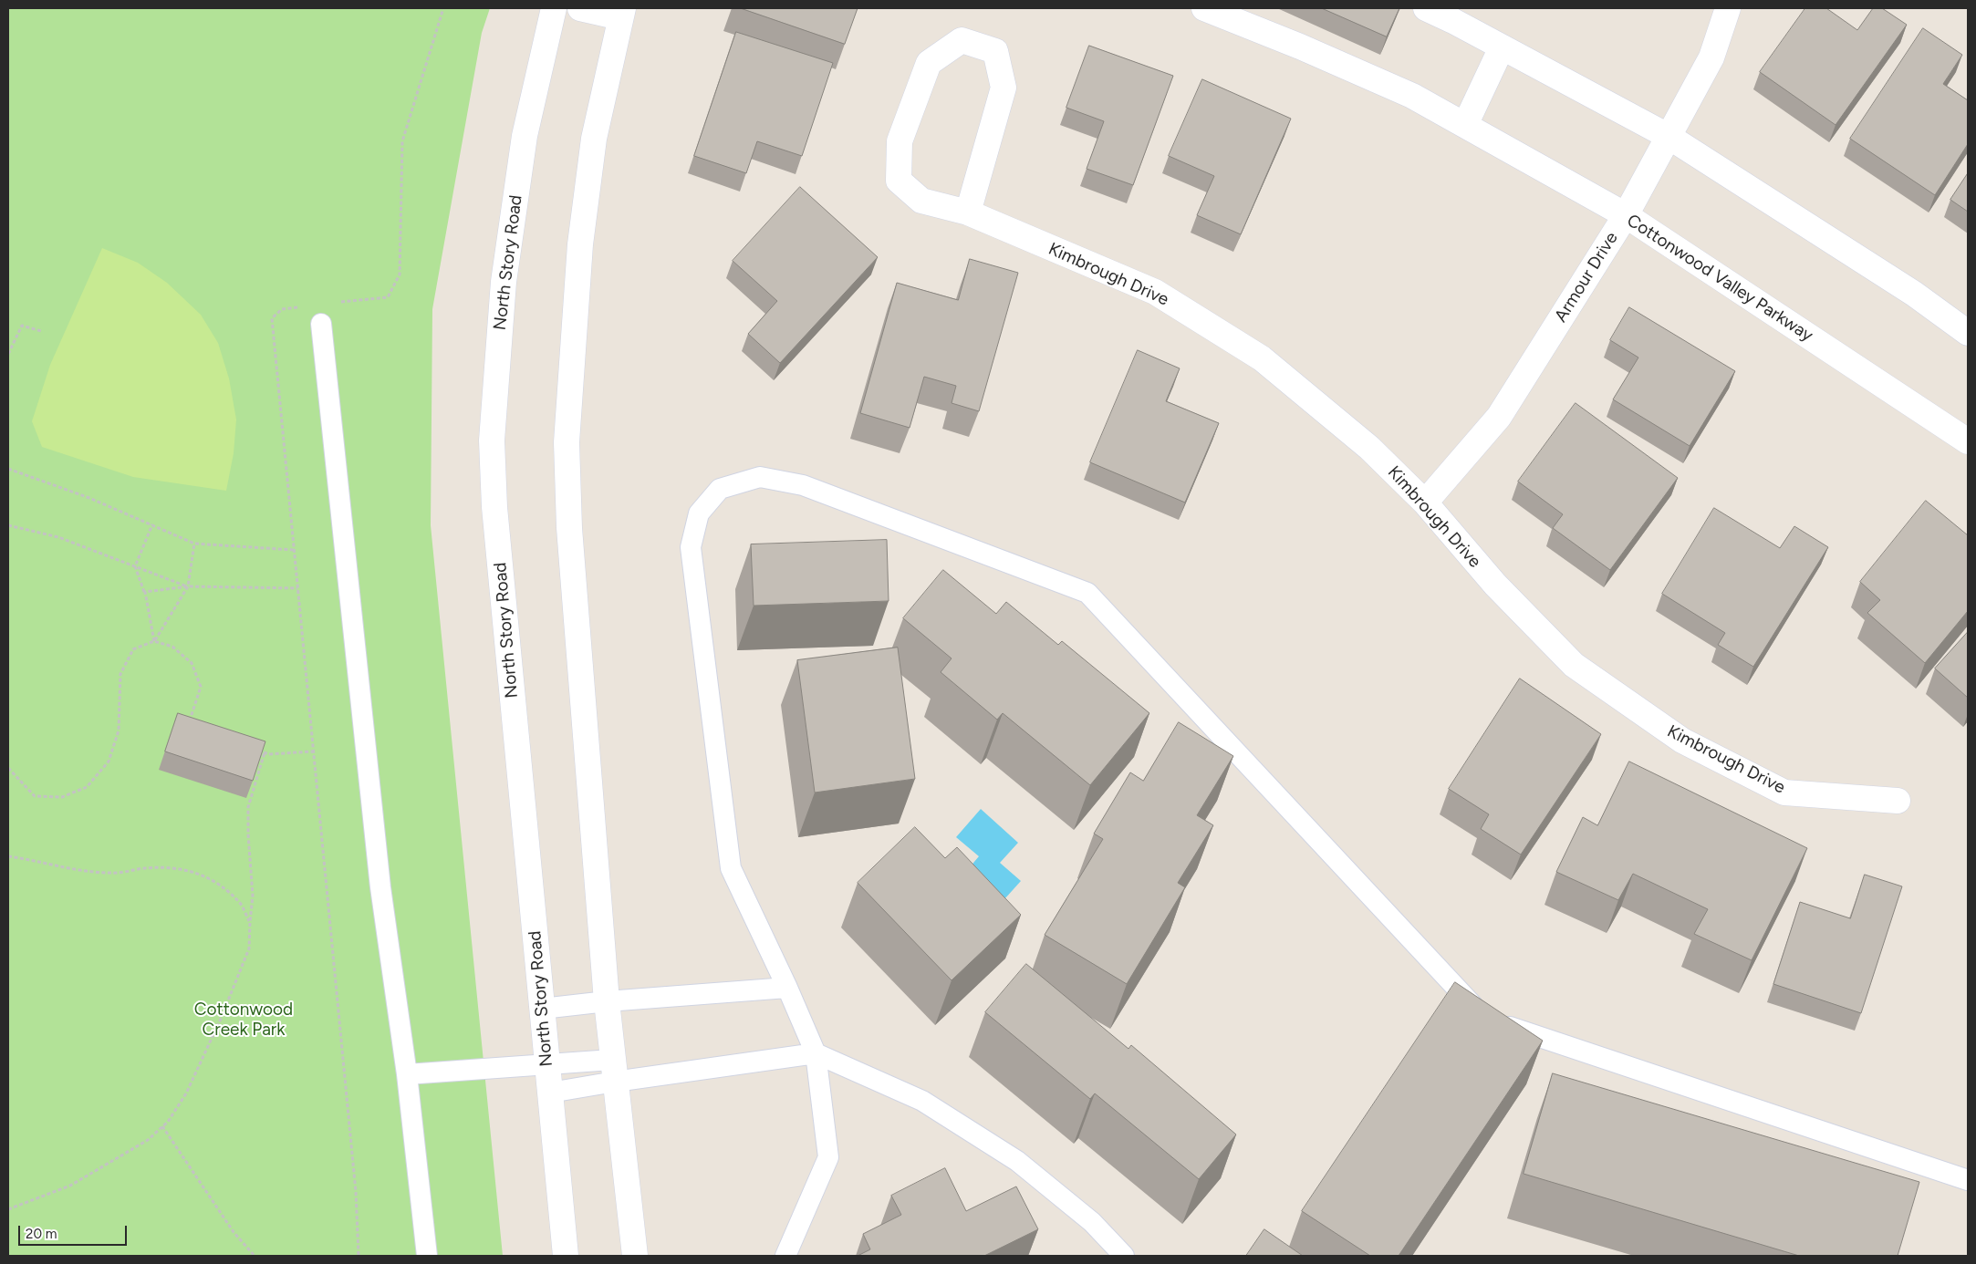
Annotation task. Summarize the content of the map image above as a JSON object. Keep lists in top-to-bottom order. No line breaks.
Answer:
{"streets":{"street":["North Story Road","Kimbrough Drive","Armour Drive","Cottonwood Valley Parkway"]},"crossings":[["Kimbrough Drive","Armour Drive"],["Armour Drive","Cottonwood Valley Parkway"]],"parks":["Cottonwood Creek Park"],"scale_bar":"20 m"}
